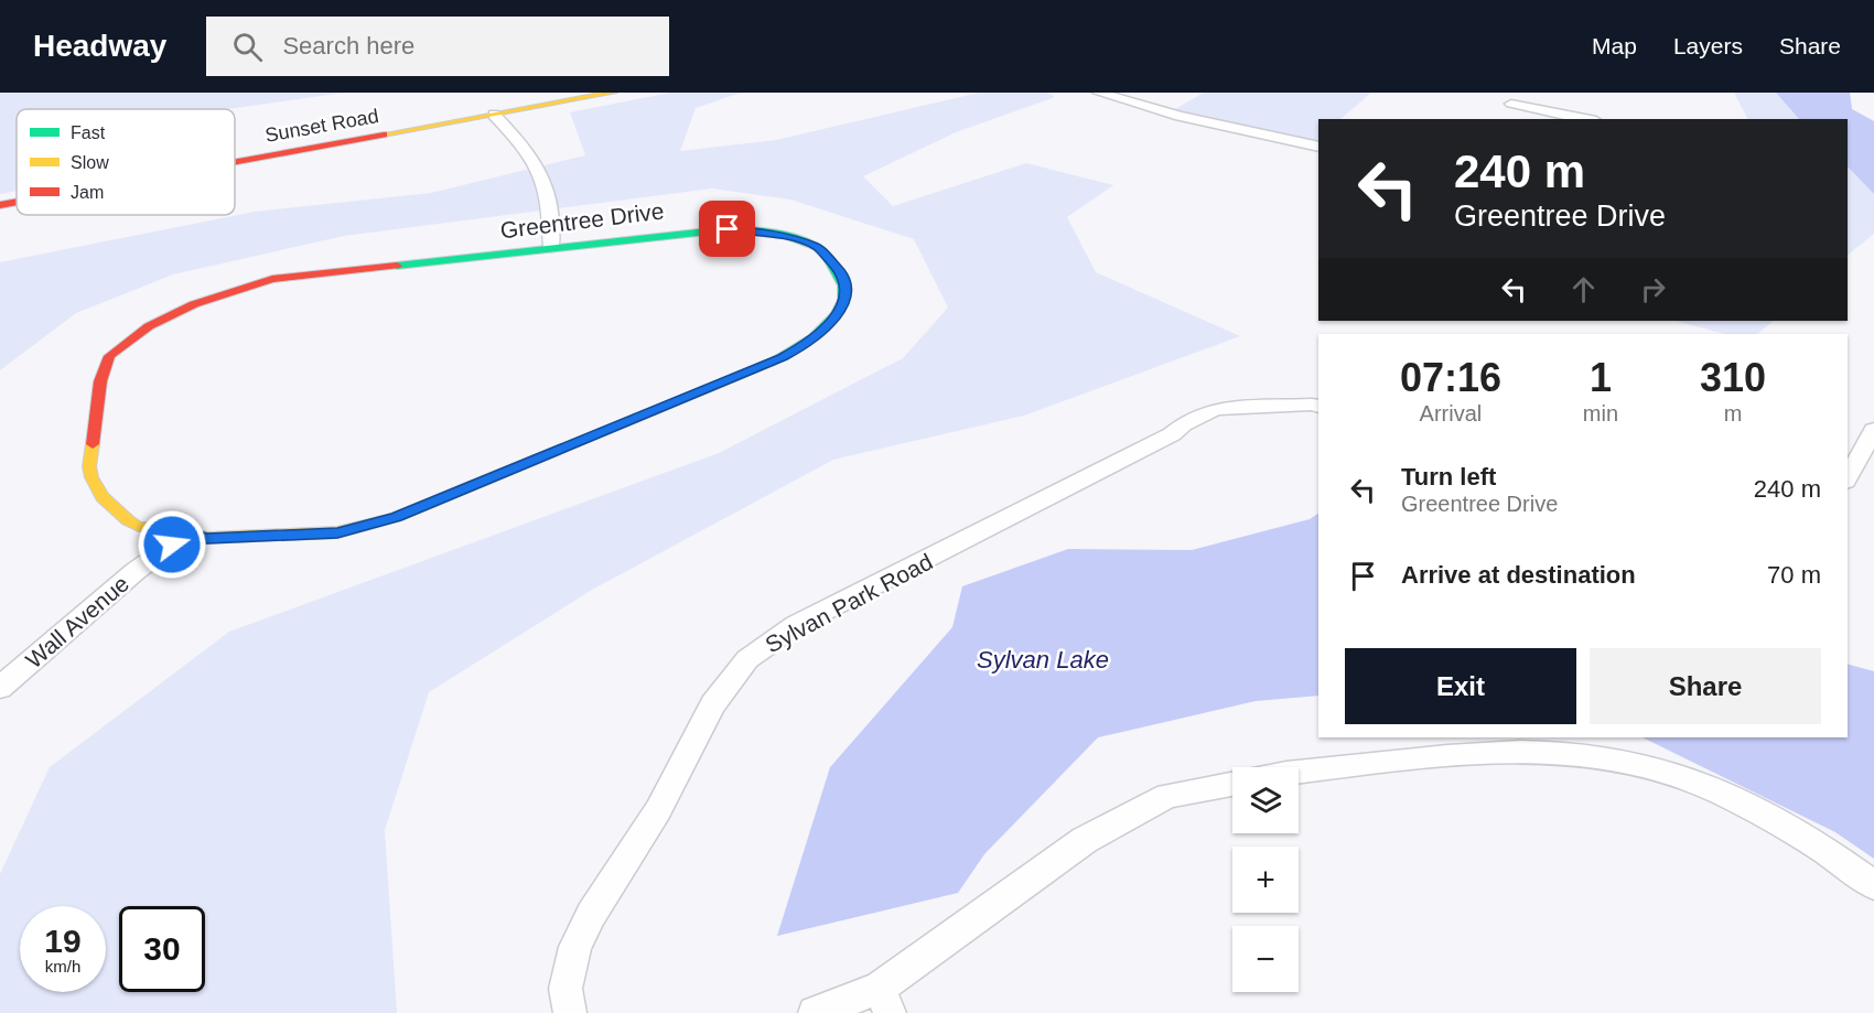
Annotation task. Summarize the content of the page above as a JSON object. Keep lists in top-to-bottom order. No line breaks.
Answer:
{"streets":{"street":["Sunset Road","Greentree Drive","Sylvan Park Road","Wall Avenue"]},"crossings":[["Greentree Drive","Wall Avenue"]],"water":["Sylvan Lake"],"legend":["Fast","Slow","Jam"],"page":{"header":"Headway","search":"Search here","nav":["Map","Layers","Share"],"turn":["240 m","Greentree Drive"],"eta":["07:16","Arrival","1","min","310","m"],"list":[{"name":"Turn left","note":"Greentree Drive","value":"240 m"},{"name":"Arrive at destination","value":"70 m"}],"buttons":["Exit","Share"],"map_buttons":["+","−"],"speed":"19 km/h","limit":"30"}}
